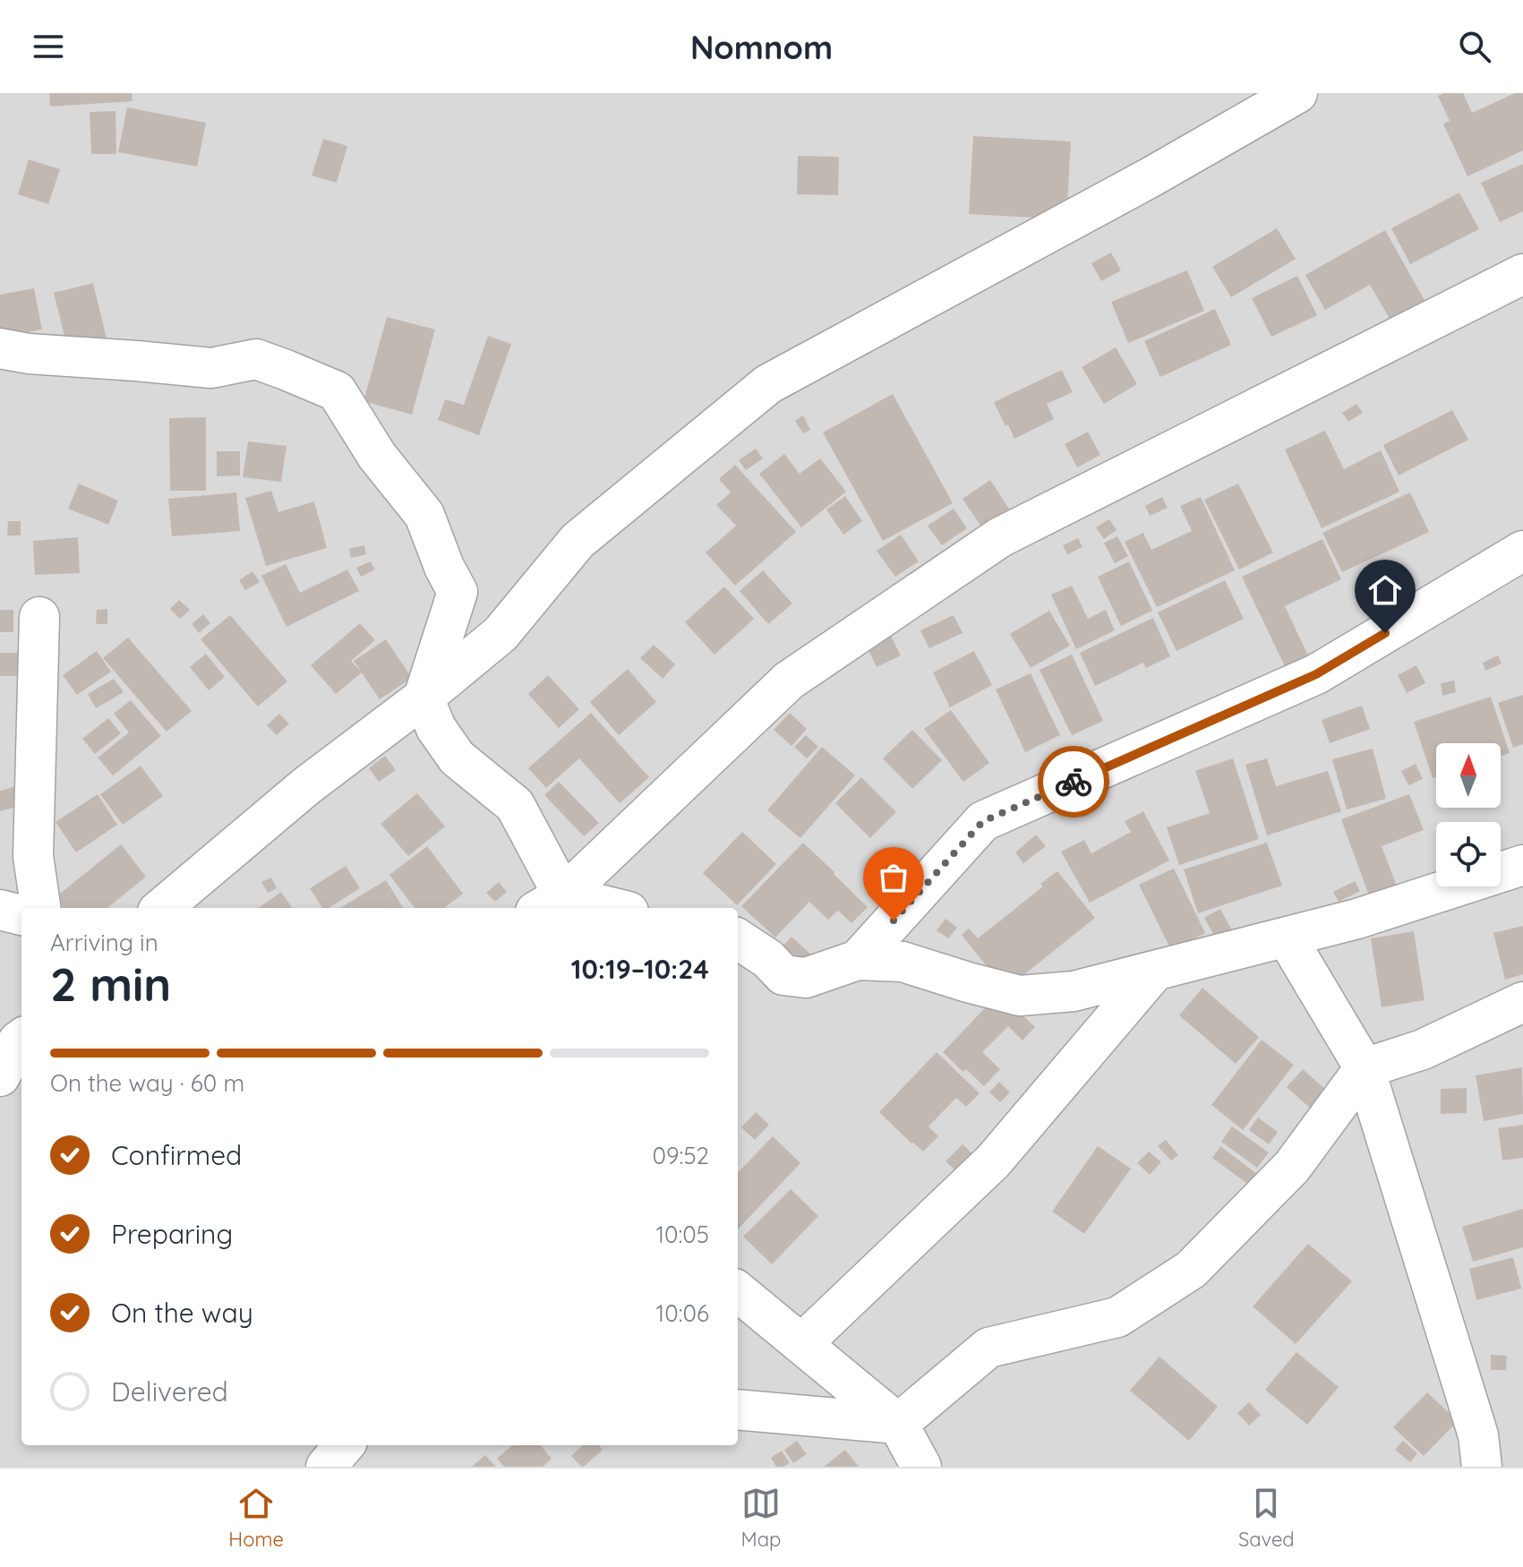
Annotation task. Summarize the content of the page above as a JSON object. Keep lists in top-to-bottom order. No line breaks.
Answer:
{"north":"top","page":{"header":"Nomnom","heading":["2 min","Arriving in","10:19–10:24"],"bar":"On the way · 60 m","list":[["Confirmed","09:52"],["Preparing","10:05"],["On the way","10:06"],"Delivered"],"tabs":["Home","Map","Saved"]}}
